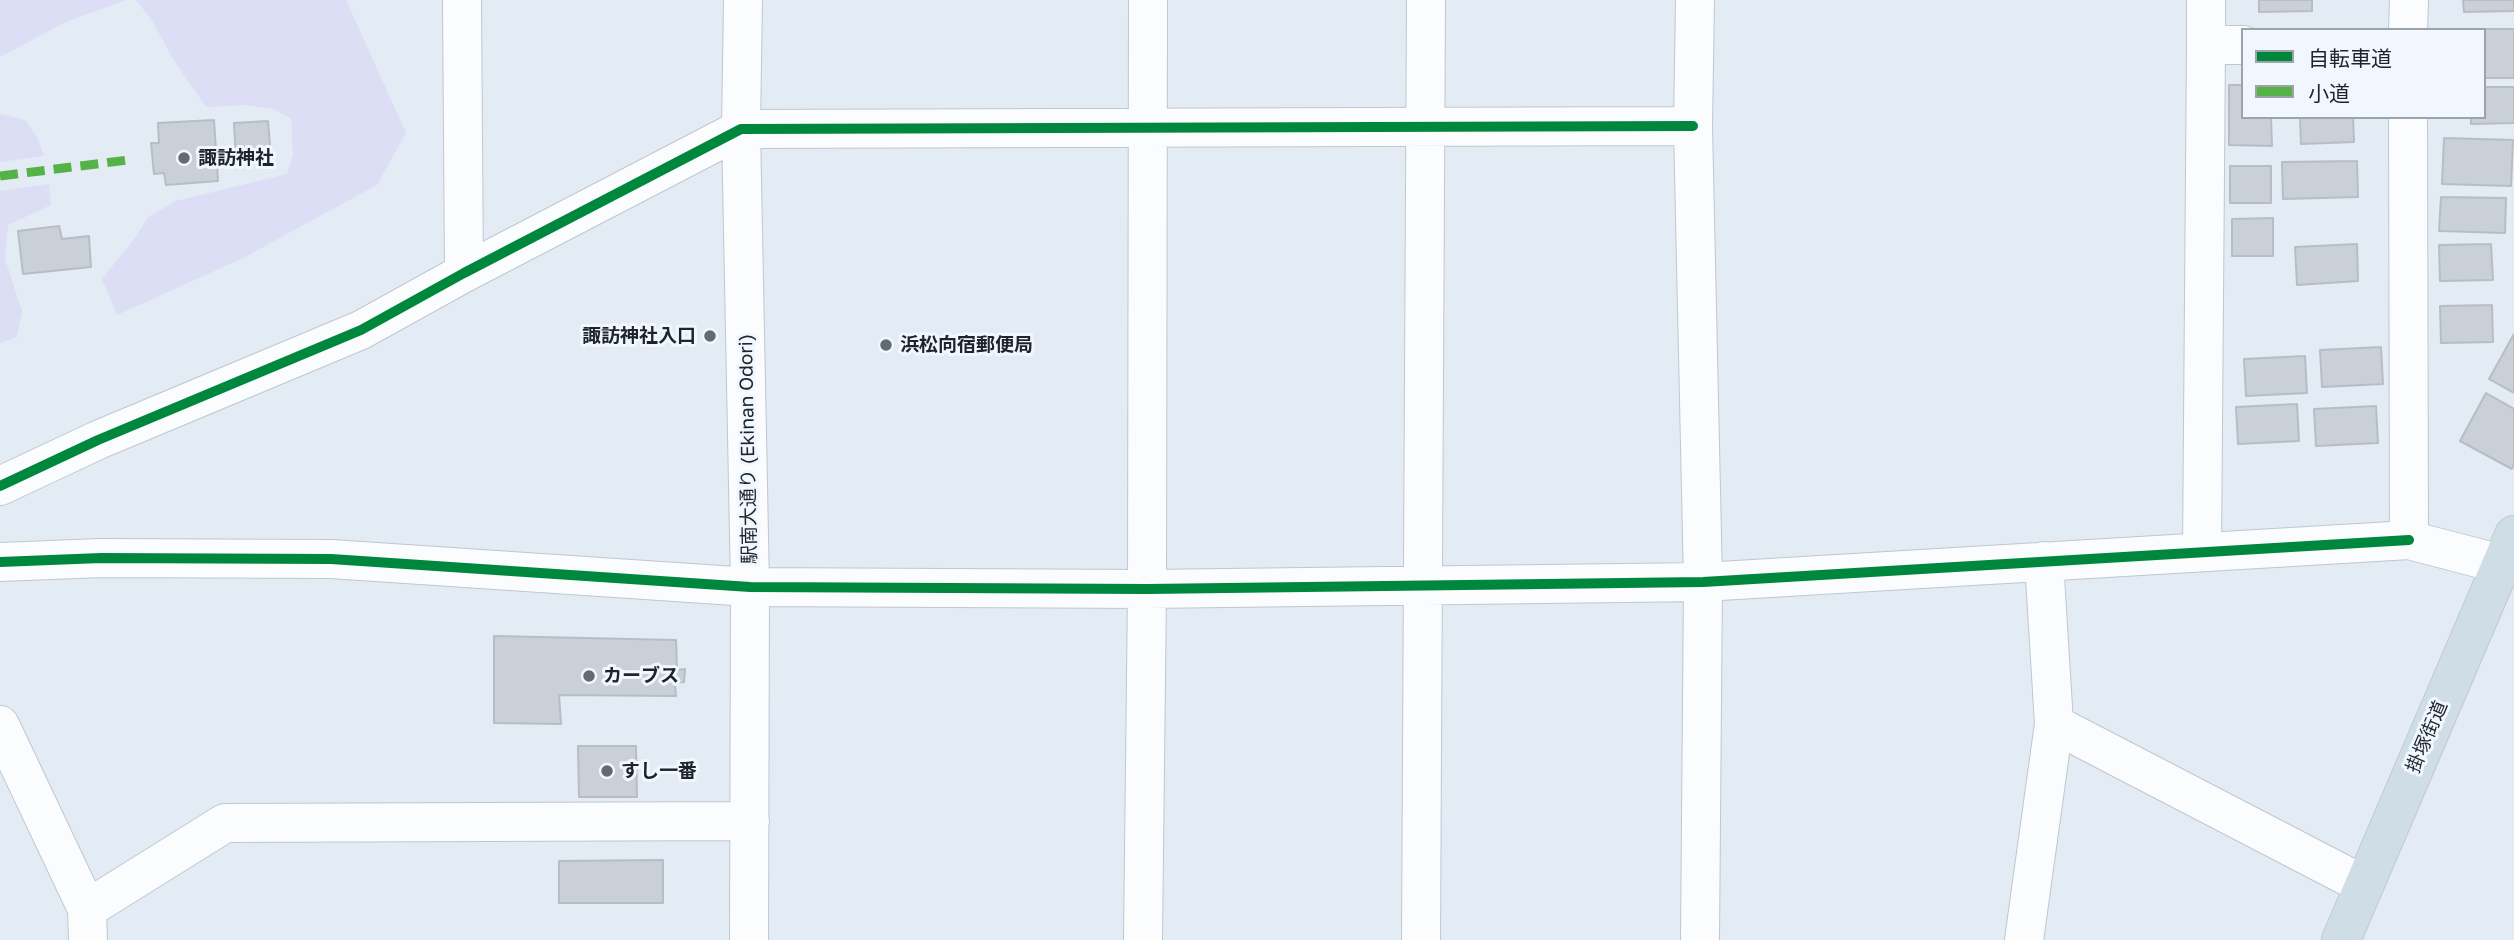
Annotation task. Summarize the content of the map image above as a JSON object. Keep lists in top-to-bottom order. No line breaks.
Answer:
{"streets":{"highway":["掛塚街道"],"street":["駅南大通り (Ekinan Odori)"]},"places":["諏訪神社","諏訪神社入口","浜松向宿郵便局","カーブス","すし一番"],"legend":["自転車道","小道"]}
